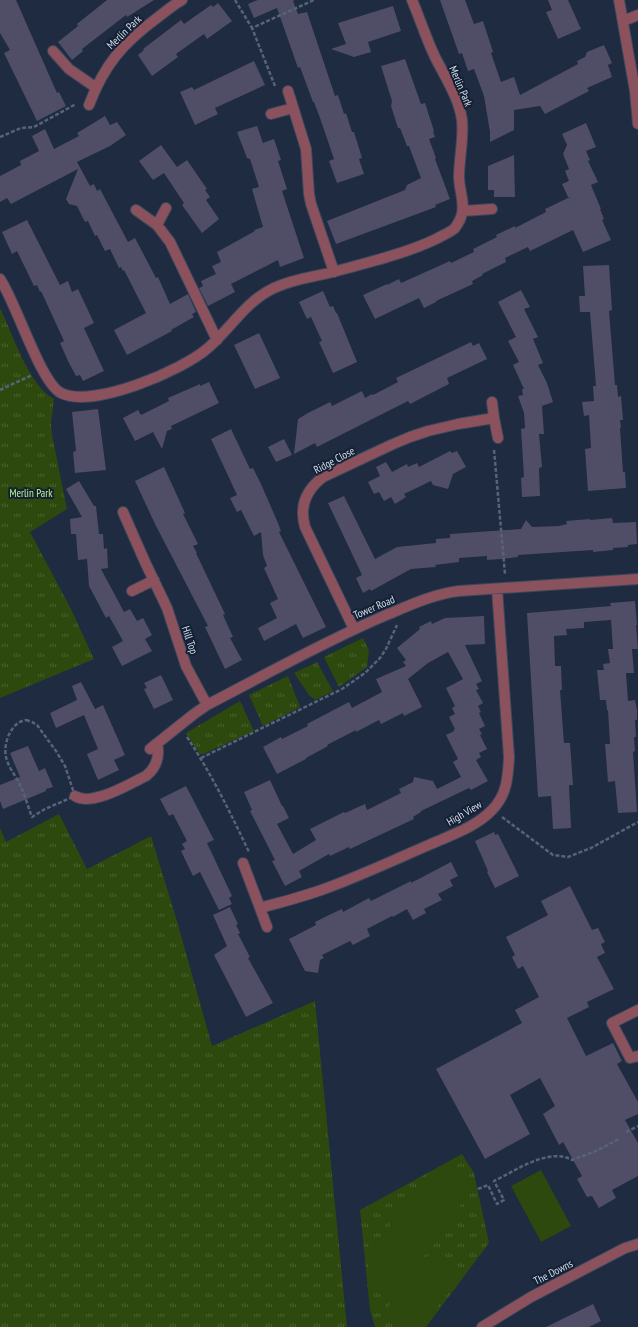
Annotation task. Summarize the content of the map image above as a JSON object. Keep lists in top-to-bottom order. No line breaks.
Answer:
{"streets":{"street":["Merlin Park","Ridge Close","Tower Road","Hill Top","High View","The Downs"]},"crossings":[["Ridge Close","Tower Road"],["Tower Road","Hill Top"],["Tower Road","High View"]],"parks":["Merlin Park"]}
